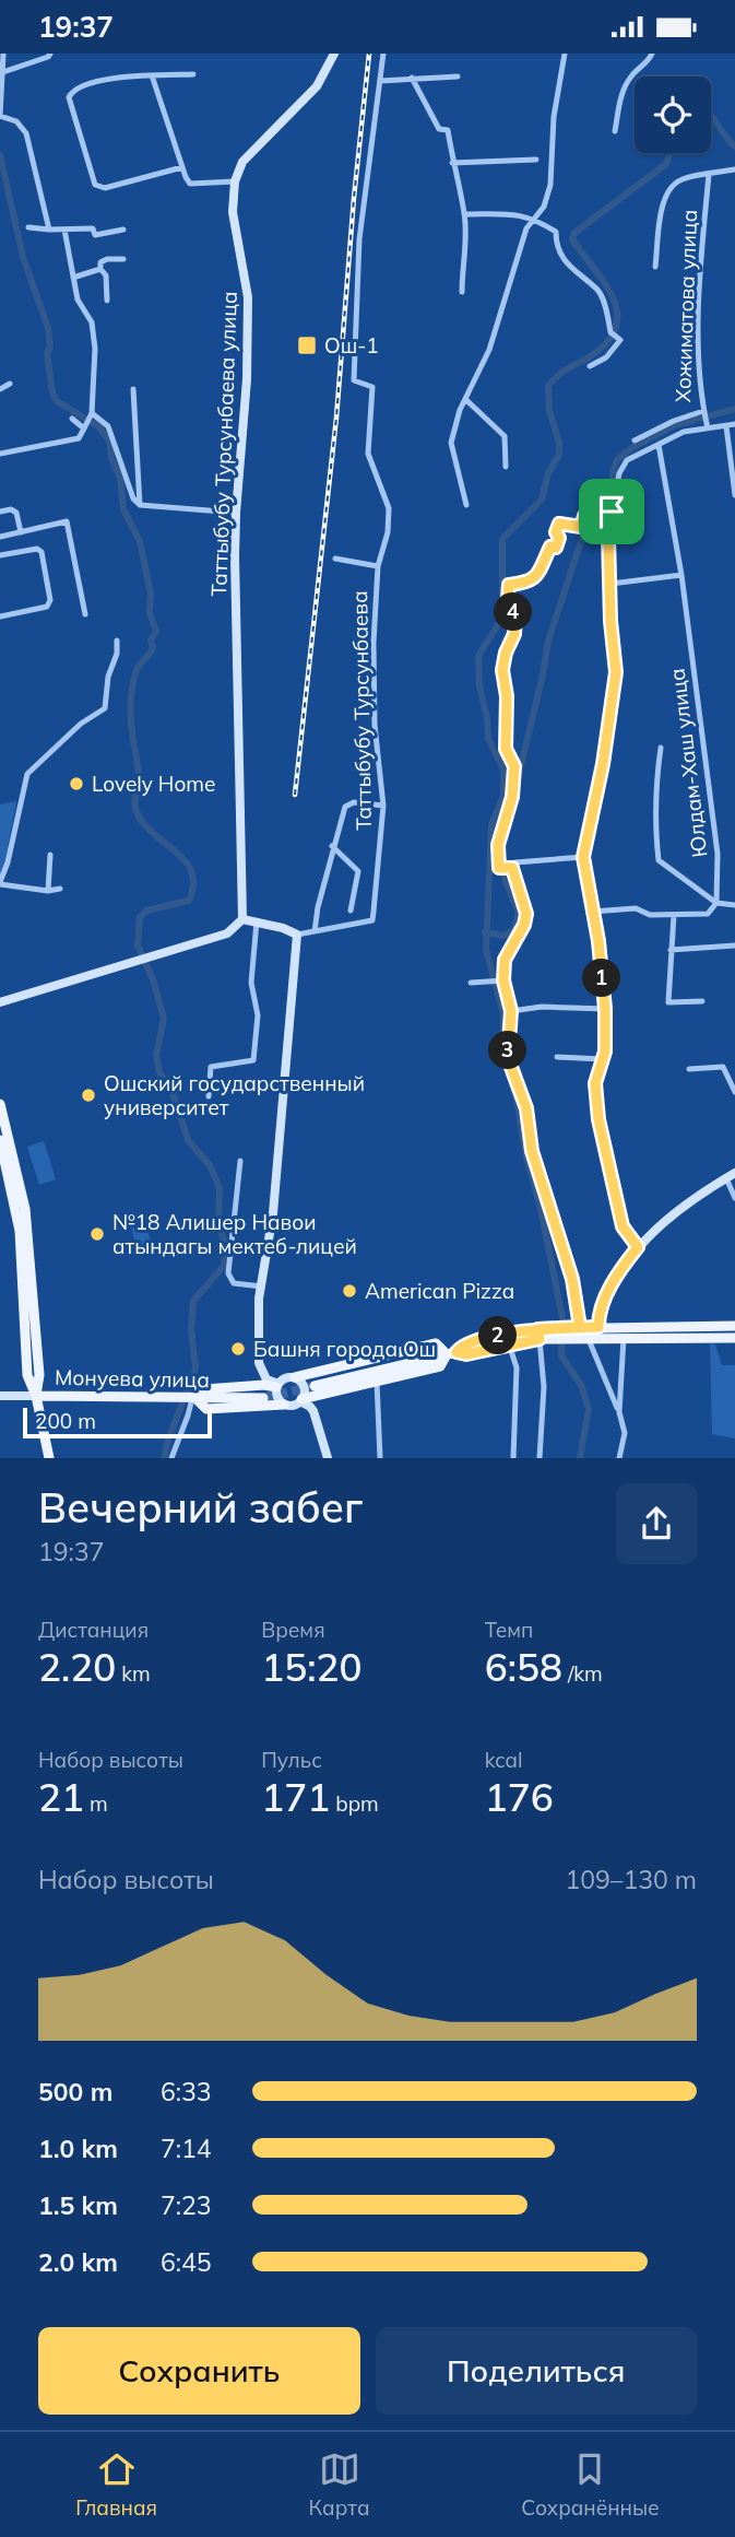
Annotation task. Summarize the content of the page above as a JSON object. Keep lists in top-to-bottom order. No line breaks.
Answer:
{"streets":{"main road":["Монуева улица"],"street":["Хожиматова улица","Таттыбубу Турсунбаева улица","Таттыбубу Турсунбаева","Юлдам-Хаш улица"]},"places":{"transit":["Ош-1"],"other":["Lovely Home","Ошский государственный университет","№18 Алишер Навои атындагы мектеб-лицей","American Pizza","Башня города Ош"]},"scale_bar":"200 m","page":{"status":"19:37","pins":["4","1","3","2"],"scale":"200 m","heading":["Вечерний забег","19:37"],"stats":[["Дистанция","2.20 km"],["Время","15:20"],["Темп","6:58 /km"],["Набор высоты","21 m"],["Пульс","171 bpm"],["kcal","176"]],"chart":["Набор высоты","109–130 m"],"list":[{"name":"500 m","note":"6:33"},{"name":"1.0 km","note":"7:14"},{"name":"1.5 km","note":"7:23"},{"name":"2.0 km","note":"6:45"}],"buttons":["Сохранить","Поделиться"],"tabs":["Главная","Карта","Сохранённые"]}}
